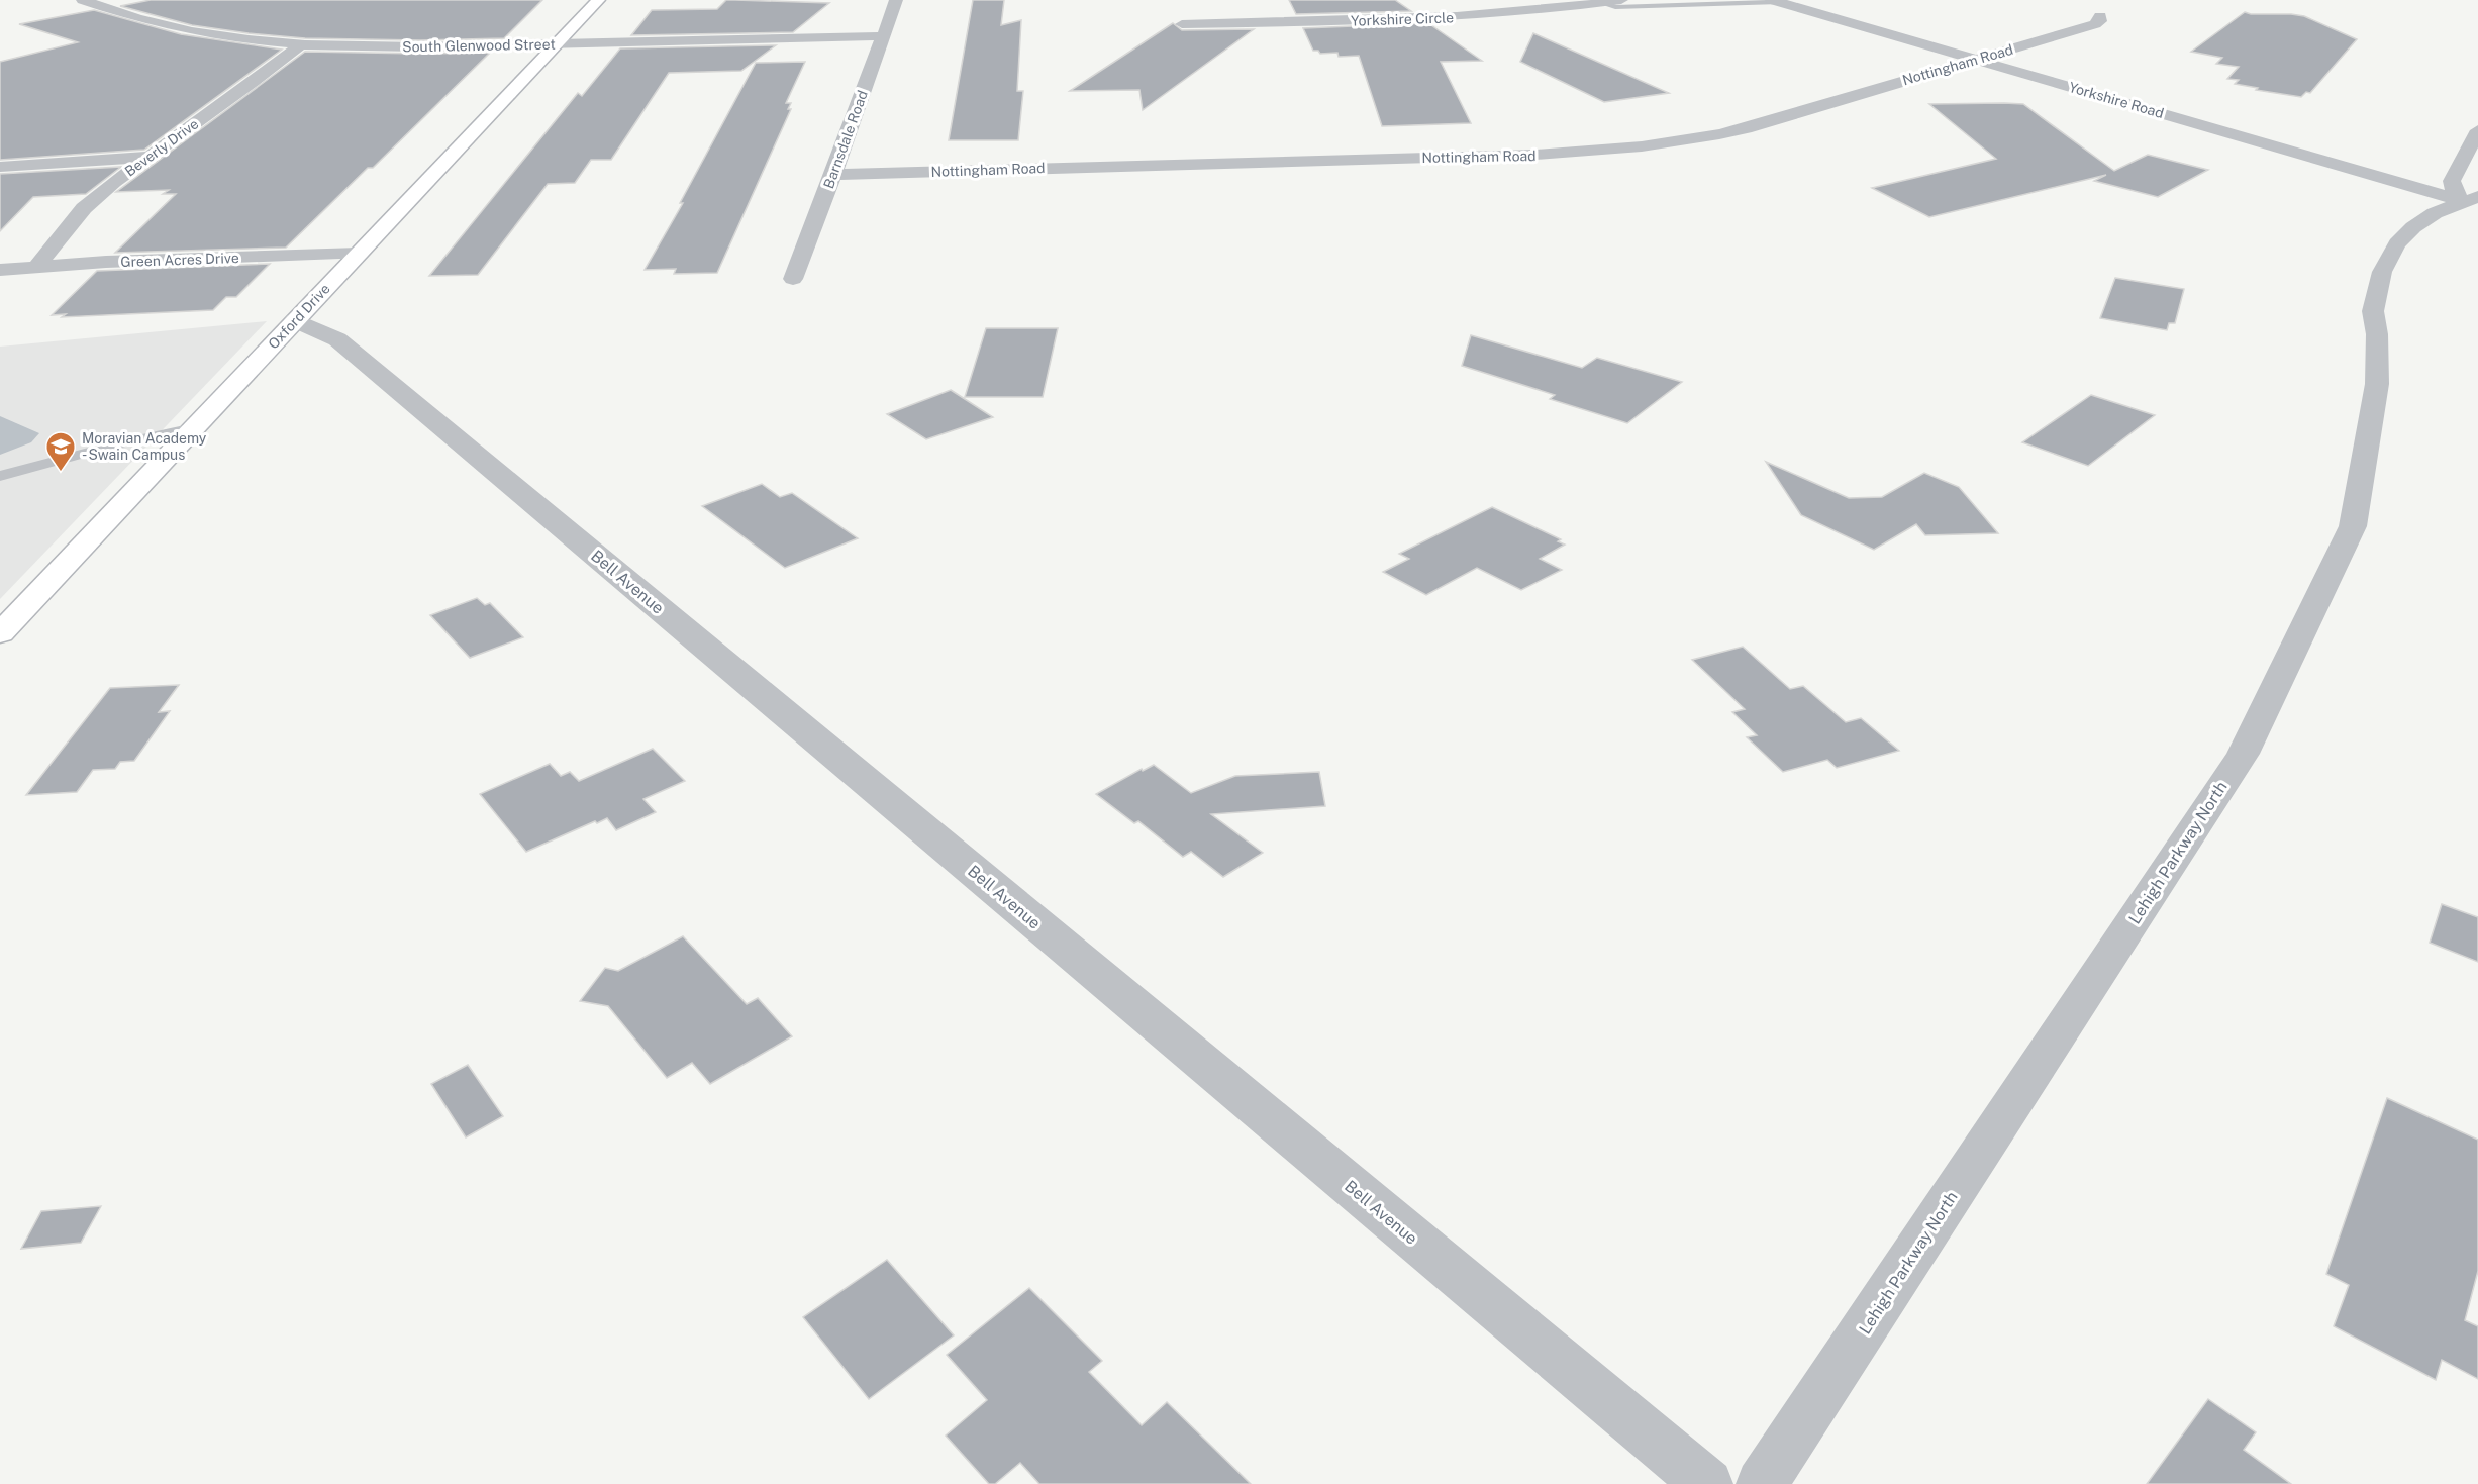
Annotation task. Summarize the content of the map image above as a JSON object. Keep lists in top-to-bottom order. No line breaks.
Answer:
{"streets":{"main road":["Oxford Drive"],"street":["Yorkshire Circle","South Glenwood Street","Nottingham Road","Yorkshire Road","Barnsdale Road","Beverly Drive","Green Acres Drive","Bell Avenue","Lehigh Parkway North"]},"crossings":[["South Glenwood Street","Barnsdale Road"],["South Glenwood Street","Beverly Drive"],["South Glenwood Street","Oxford Drive"],["Nottingham Road","Yorkshire Road"],["Nottingham Road","Barnsdale Road"],["Yorkshire Road","Lehigh Parkway North"],["Beverly Drive","Green Acres Drive"],["Green Acres Drive","Oxford Drive"],["Oxford Drive","Bell Avenue"]],"places":{"school or university":["Moravian Academy - Swain Campus"]}}
